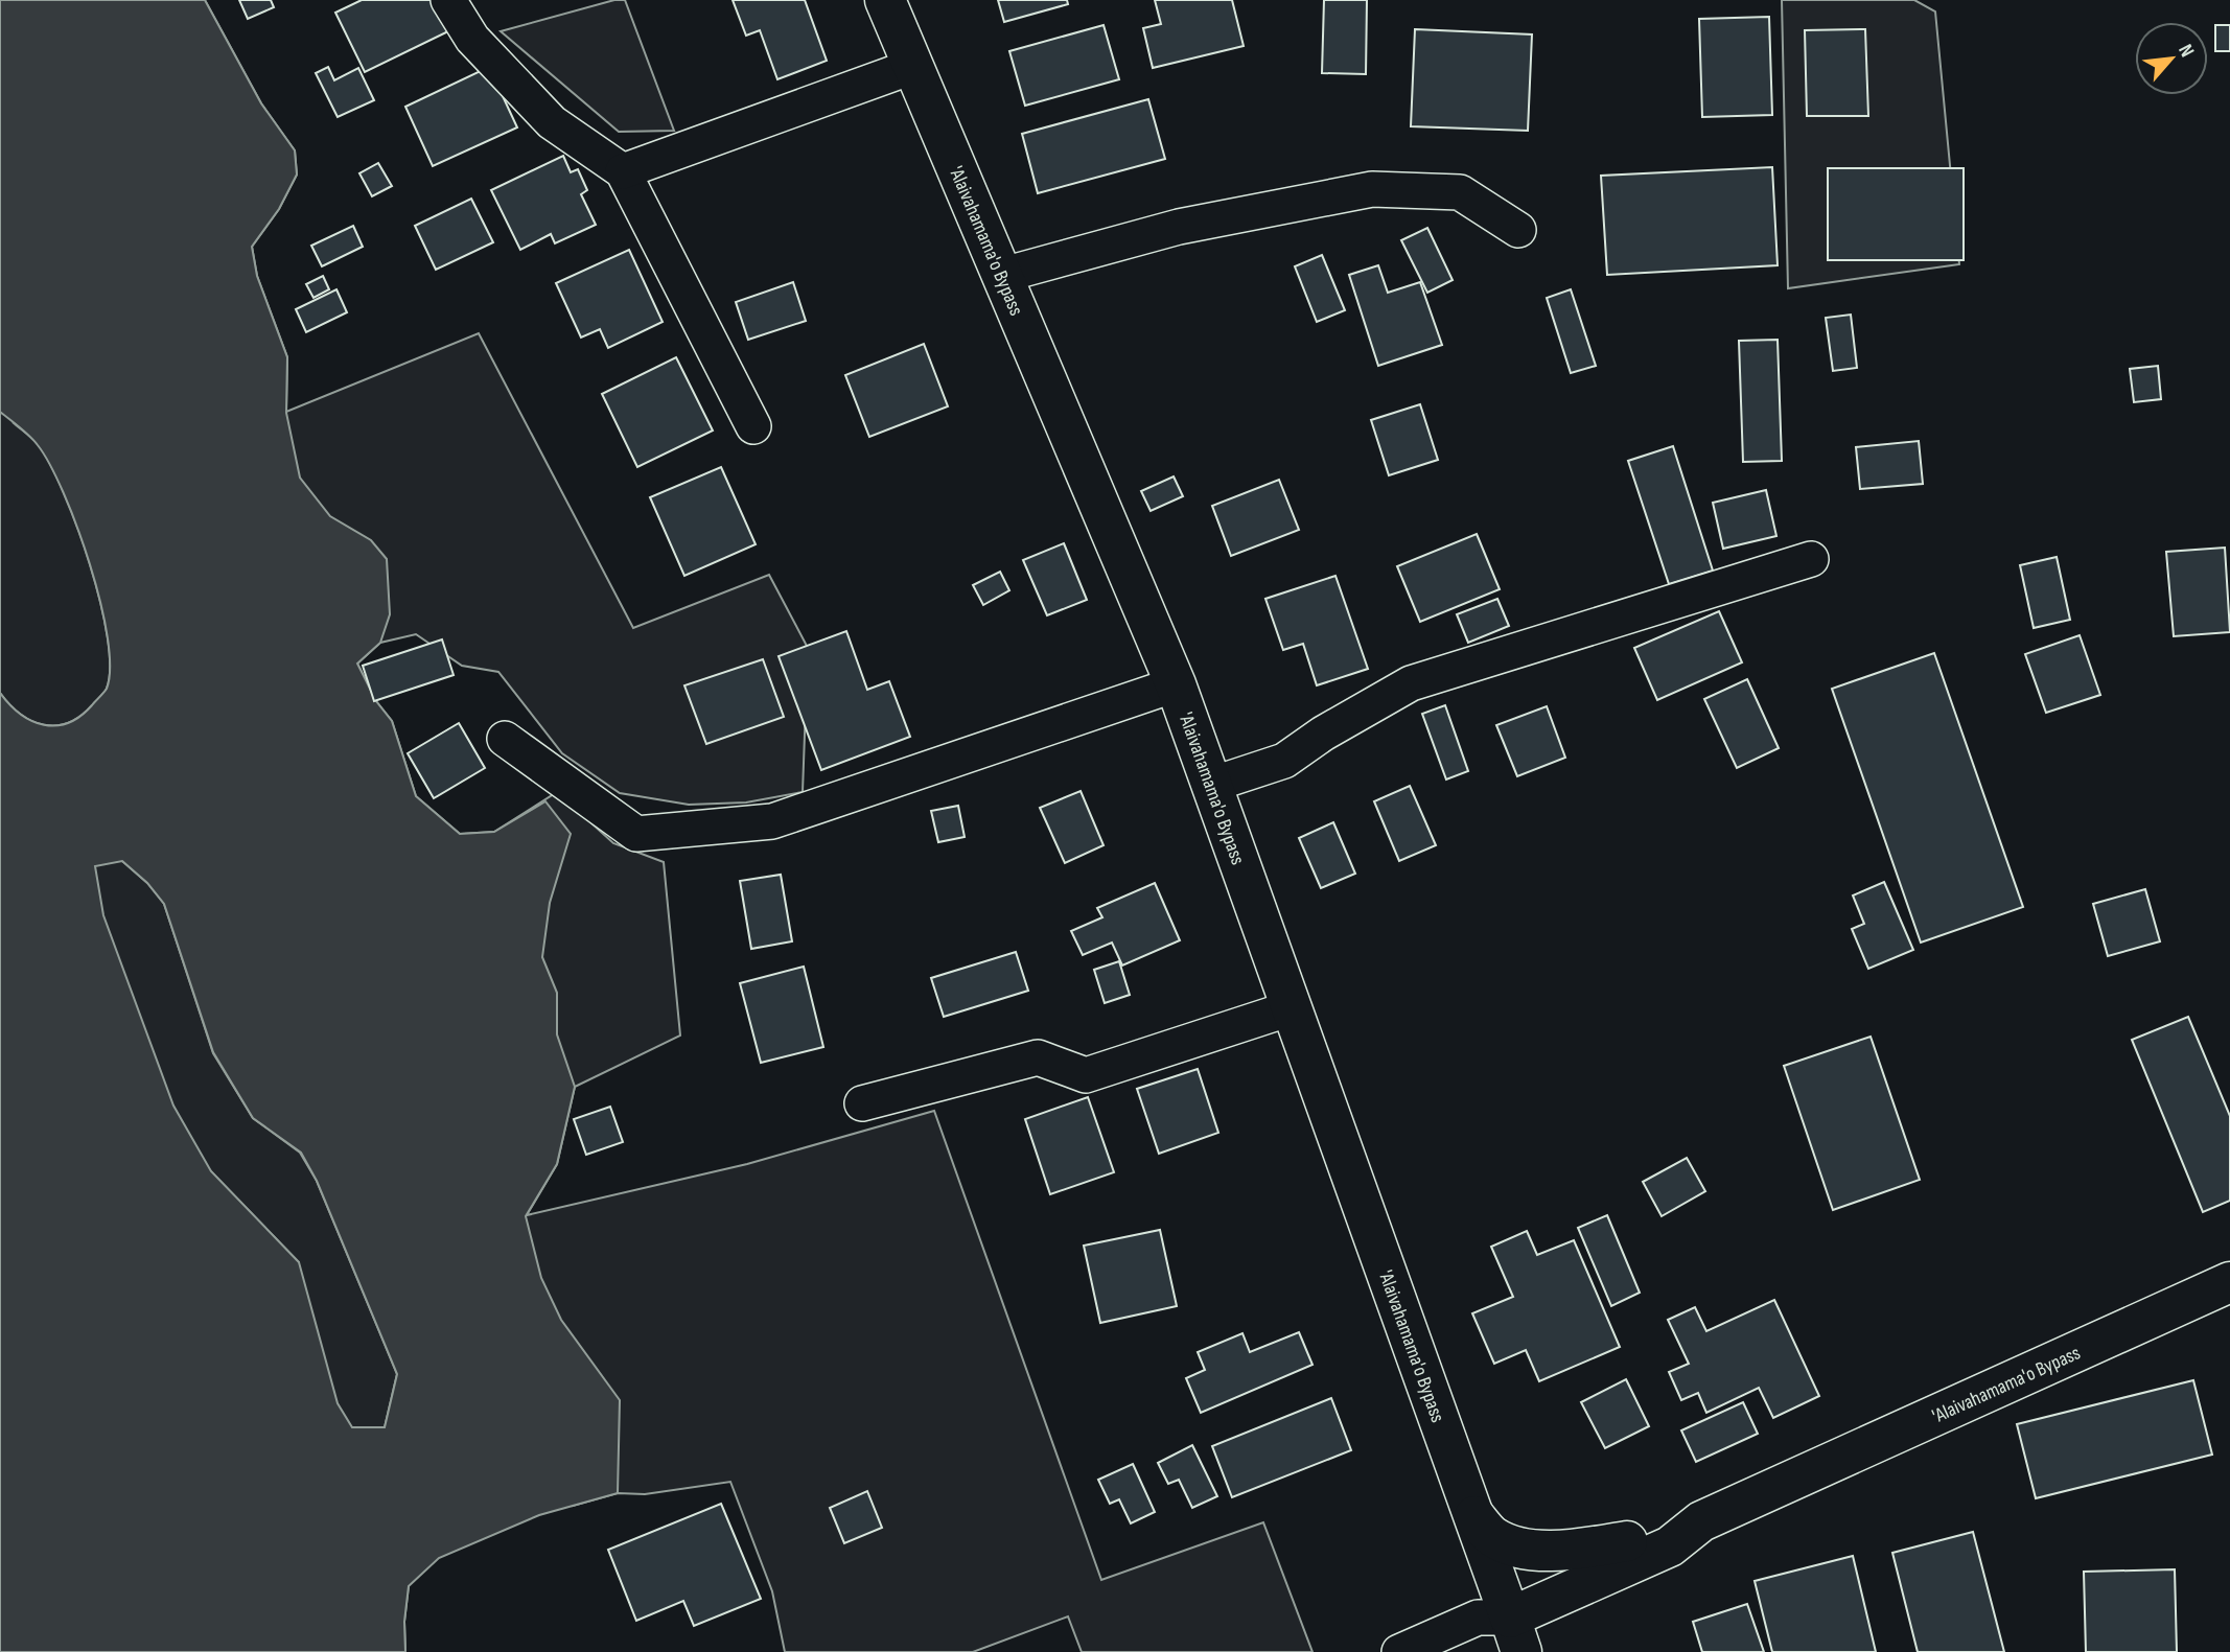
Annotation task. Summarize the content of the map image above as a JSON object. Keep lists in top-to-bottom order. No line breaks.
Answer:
{"streets":{"main road":["'Alaivahamama'o Bypass"]},"north":"top right"}
